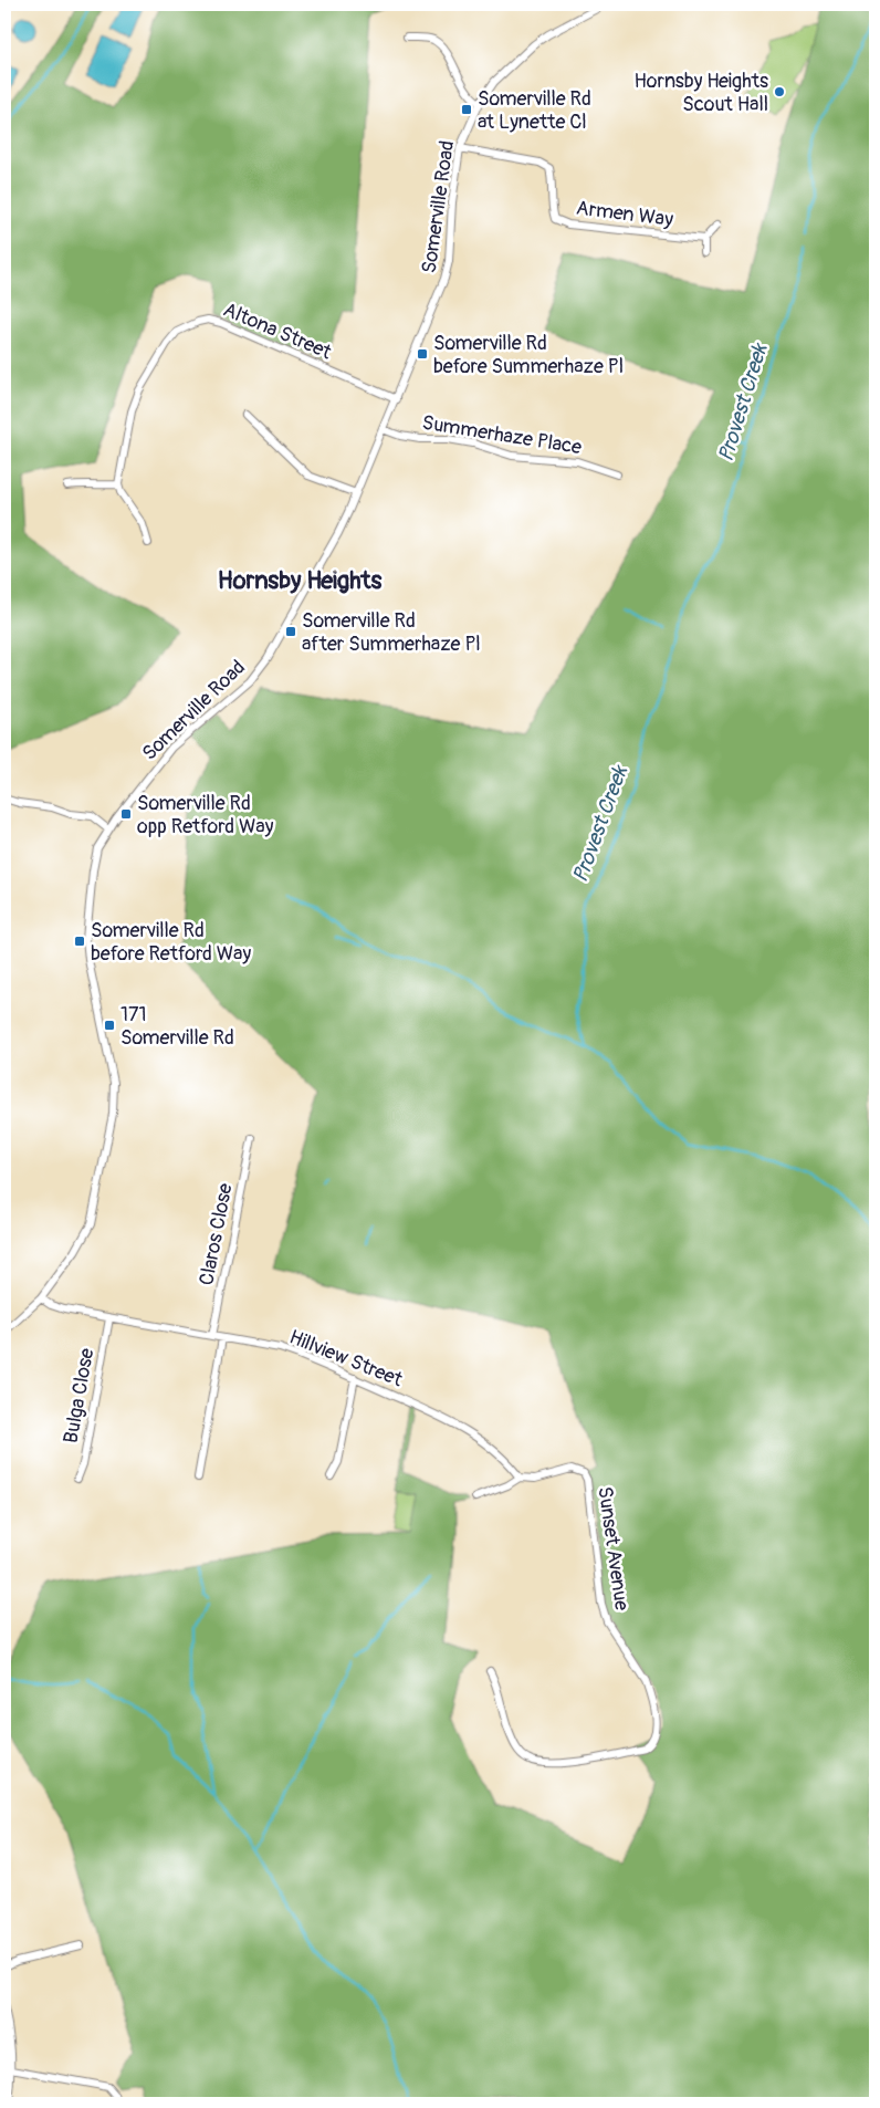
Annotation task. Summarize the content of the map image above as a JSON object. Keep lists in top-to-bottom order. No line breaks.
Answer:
{"streets":{"street":["Somerville Road","Armen Way","Altona Street","Summerhaze Place","Claros Close","Hillview Street","Bulga Close","Sunset Avenue"]},"crossings":[["Somerville Road","Armen Way"],["Somerville Road","Altona Street"],["Somerville Road","Summerhaze Place"],["Somerville Road","Hillview Street"],["Claros Close","Hillview Street"],["Hillview Street","Bulga Close"],["Hillview Street","Sunset Avenue"]],"districts":["Hornsby Heights"],"water":["Provest Creek"],"places":{"other":["Hornsby Heights Scout Hall"],"transit":["Somerville Rd at Lynette Cl","Somerville Rd before Summerhaze Pl","Somerville Rd after Summerhaze Pl","Somerville Rd opp Retford Way","Somerville Rd before Retford Way","171 Somerville Rd"]}}
